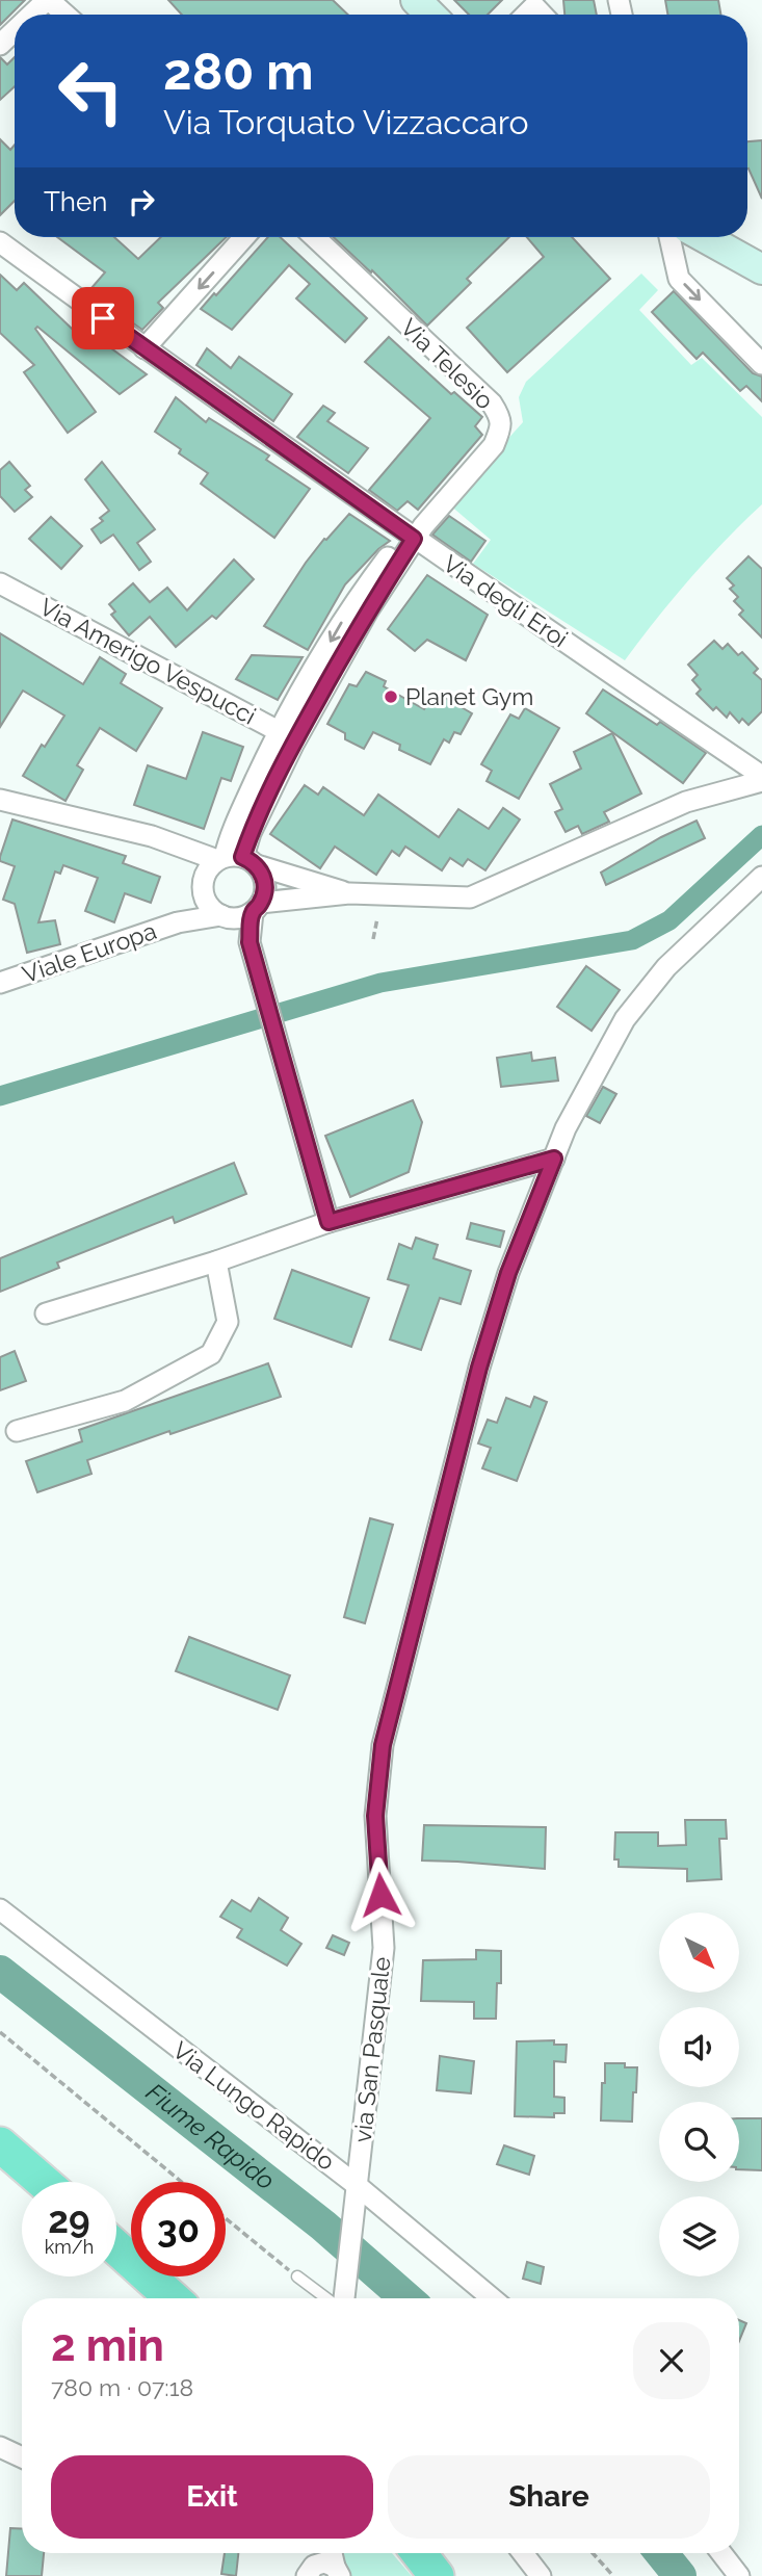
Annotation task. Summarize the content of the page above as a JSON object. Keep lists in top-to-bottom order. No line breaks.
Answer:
{"streets":{"street":["Via Telesio","Via degli Eroi","Via Amerigo Vespucci","Viale Europa","via San Pasquale","Via Lungo Rapido"]},"crossings":[["Via Telesio","Via degli Eroi"],["Via Telesio","Via Amerigo Vespucci"],["Via Telesio","Viale Europa"],["via San Pasquale","Via Lungo Rapido"]],"water":["Fiume Rapido"],"places":["Planet Gym"],"north":"bottom right","page":{"turn":["280 m","Via Torquato Vizzaccaro"],"then":"Then","speed":"29 km/h","limit":"30","heading":["2 min","780 m · 07:18"],"buttons":["Exit","Share"]}}
